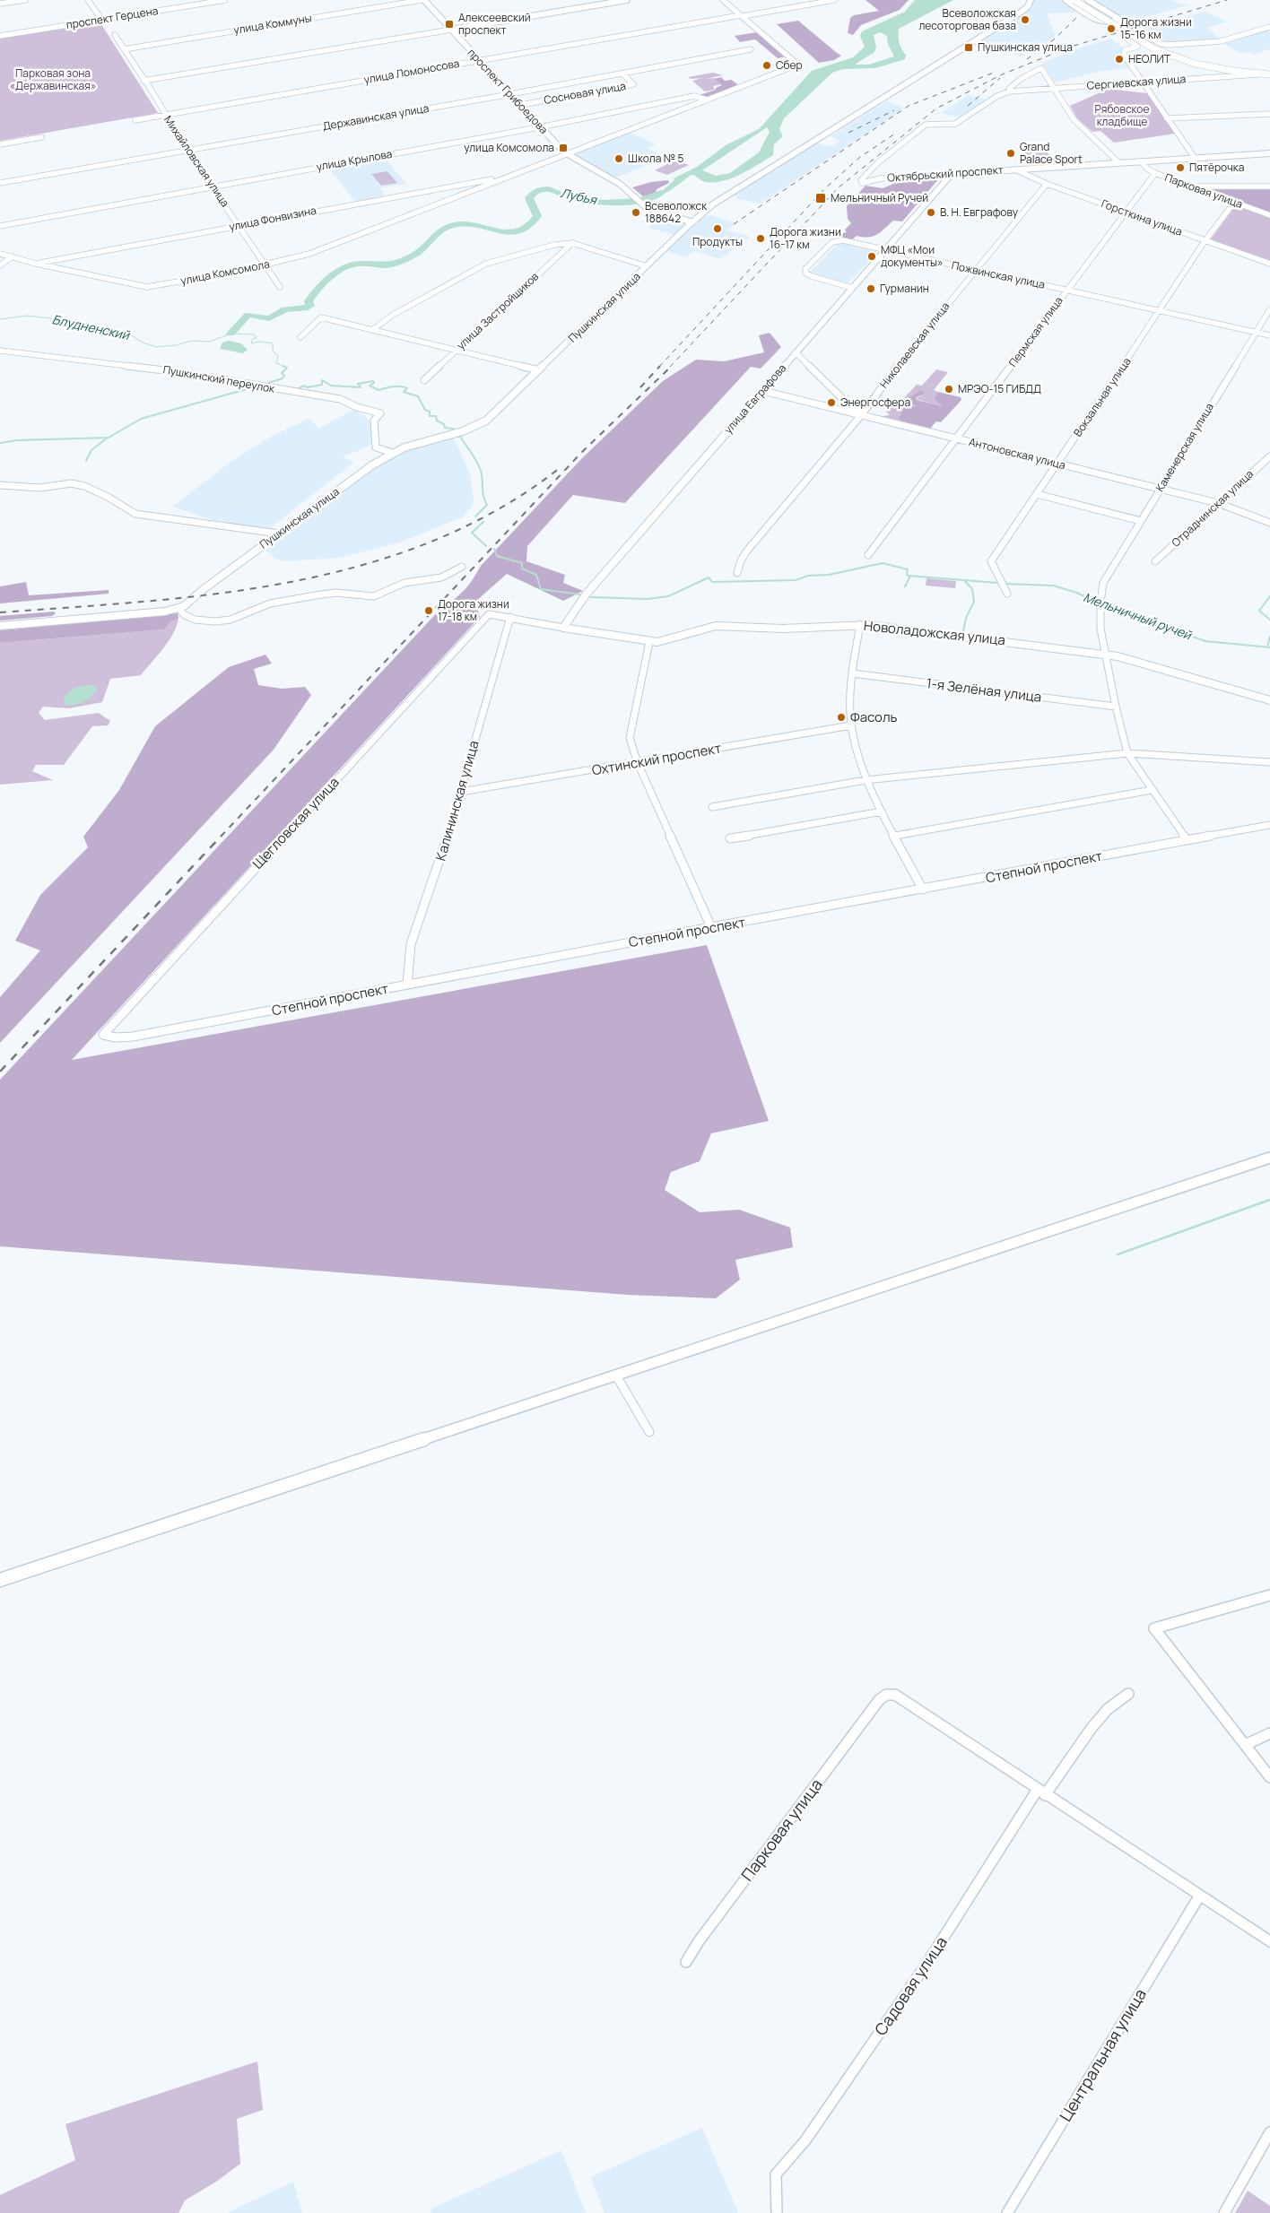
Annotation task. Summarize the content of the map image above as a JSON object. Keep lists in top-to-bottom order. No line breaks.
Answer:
{"streets":{"street":["проспект Герцена","улица Коммуны","улица Ломоносова","Сергиевская улица","проспект Грибоедова","Сосновая улица","Державинская улица","улица Крылова","Михайловская улица","Октябрьский проспект","Парковая улица","Горсткина улица","улица Фонвизина","улица Комсомола","Пожвинская улица","Пушкинская улица","улица Застройщиков","Пермская улица","Николаевская улица","Пушкинский переулок","Вокзальная улица","улица Евграфова","Каменерская улица","Антоновская улица","Отраднинская улица","Новоладожская улица","1-я Зелёная улица","Охтинский проспект","Калининская улица","Щегловская улица","Степной проспект","Садовая улица","Центральная улица"]},"crossings":[["улица Коммуны","проспект Грибоедова"],["улица Коммуны","Михайловская улица"],["улица Ломоносова","проспект Грибоедова"],["улица Ломоносова","Михайловская улица"],["улица Ломоносова","улица Комсомола"],["проспект Грибоедова","Сосновая улица"],["проспект Грибоедова","Державинская улица"],["проспект Грибоедова","улица Крылова"],["проспект Грибоедова","улица Комсомола"],["проспект Грибоедова","Пушкинская улица"],["Сосновая улица","Державинская улица"],["Державинская улица","Михайловская улица"],["улица Крылова","Михайловская улица"],["улица Крылова","улица Комсомола"],["Михайловская улица","улица Фонвизина"],["Михайловская улица","улица Комсомола"],["Октябрьский проспект","Парковая улица"],["Октябрьский проспект","Горсткина улица"],["Октябрьский проспект","улица Евграфова"],["Парковая улица","Пермская улица"],["Парковая улица","Вокзальная улица"],["Парковая улица","Садовая улица"],["Горсткина улица","Пермская улица"],["Горсткина улица","Николаевская улица"],["Горсткина улица","Вокзальная улица"],["улица Фонвизина","улица Комсомола"],["Пожвинская улица","Пермская улица"],["Пожвинская улица","Николаевская улица"],["Пожвинская улица","Вокзальная улица"],["Пожвинская улица","улица Евграфова"],["Пожвинская улица","Каменерская улица"],["Пушкинская улица","Пушкинский переулок"],["Пермская улица","Антоновская улица"],["Николаевская улица","Антоновская улица"],["Вокзальная улица","Антоновская улица"],["улица Евграфова","Антоновская улица"],["улица Евграфова","Новоладожская улица"],["Каменерская улица","Антоновская улица"],["Каменерская улица","Новоладожская улица"],["Антоновская улица","Отраднинская улица"],["Новоладожская улица","Калининская улица"],["Новоладожская улица","Щегловская улица"],["Охтинский проспект","Калининская улица"],["Калининская улица","Степной проспект"],["Щегловская улица","Степной проспект"]],"water":["Лубья","Блудненский","Мельничный ручей"],"parks":["Парковая зона «Державинская»","Рябовское кладбище"],"places":{"other":["Всеволожская лесоторговая база","Дорога жизни 15-16 км","НЕОЛИТ","Сбер","Grand Palace Sport","Школа № 5","Пятёрочка","Всеволожск 188642","В. Н. Евграфову","Продукты","Дорога жизни 16-17 км","МФЦ «Мои документы»","Гурманин","МРЭО-15 ГИБДД","Энергосфера","Дорога жизни 17-18 км","Фасоль"],"transit":["Алексеевский проспект","Пушкинская улица","улица Комсомола","Мельничный Ручей"]}}
